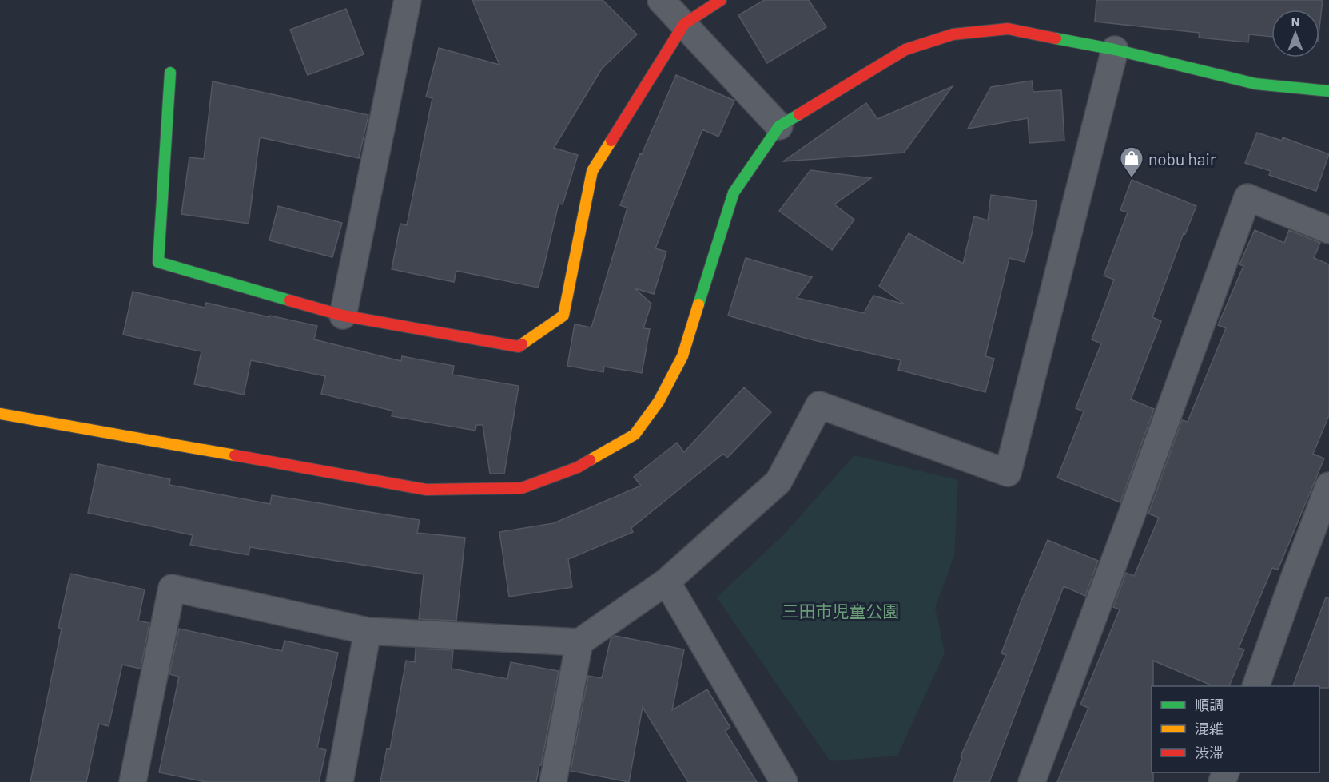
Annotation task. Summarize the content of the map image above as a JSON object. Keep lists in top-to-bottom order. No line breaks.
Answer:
{"parks":["三田市児童公園"],"places":{"shop":["nobu hair"]},"legend":["順調","混雑","渋滞"],"north":"top"}
